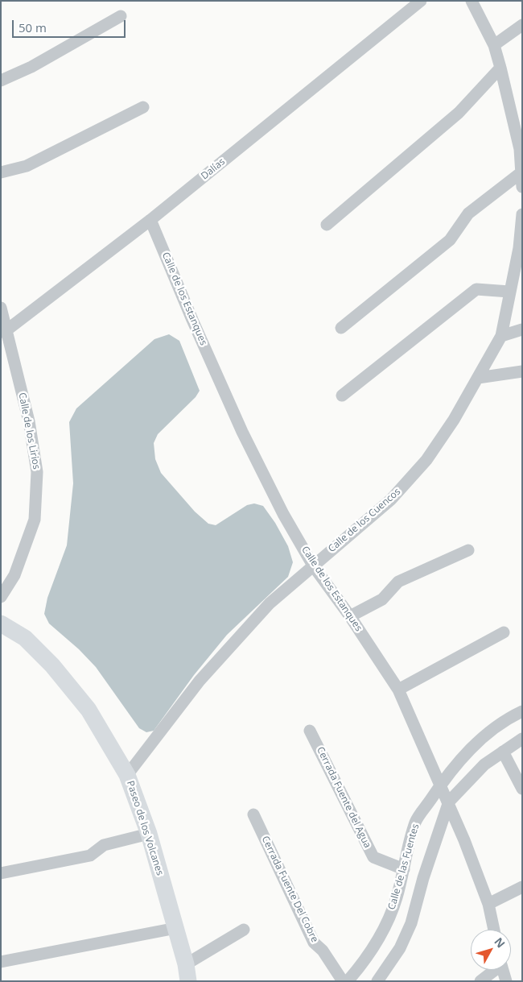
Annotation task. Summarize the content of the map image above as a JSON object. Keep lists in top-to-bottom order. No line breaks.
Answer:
{"streets":{"street":["Dalías","Calle de los Estanques","Calle de los Lirios","Calle de los Cuencos","Cerrada Fuente del Agua","Paseo de los Volcanes","Calle de las Fuentes","Cerrada Fuente Del Cobre"]},"crossings":[["Dalías","Calle de los Estanques"],["Dalías","Calle de los Lirios"],["Calle de los Estanques","Calle de los Cuencos"],["Calle de los Estanques","Calle de las Fuentes"],["Calle de los Cuencos","Paseo de los Volcanes"],["Cerrada Fuente del Agua","Calle de las Fuentes"]],"scale_bar":"50 m","north":"top right"}
